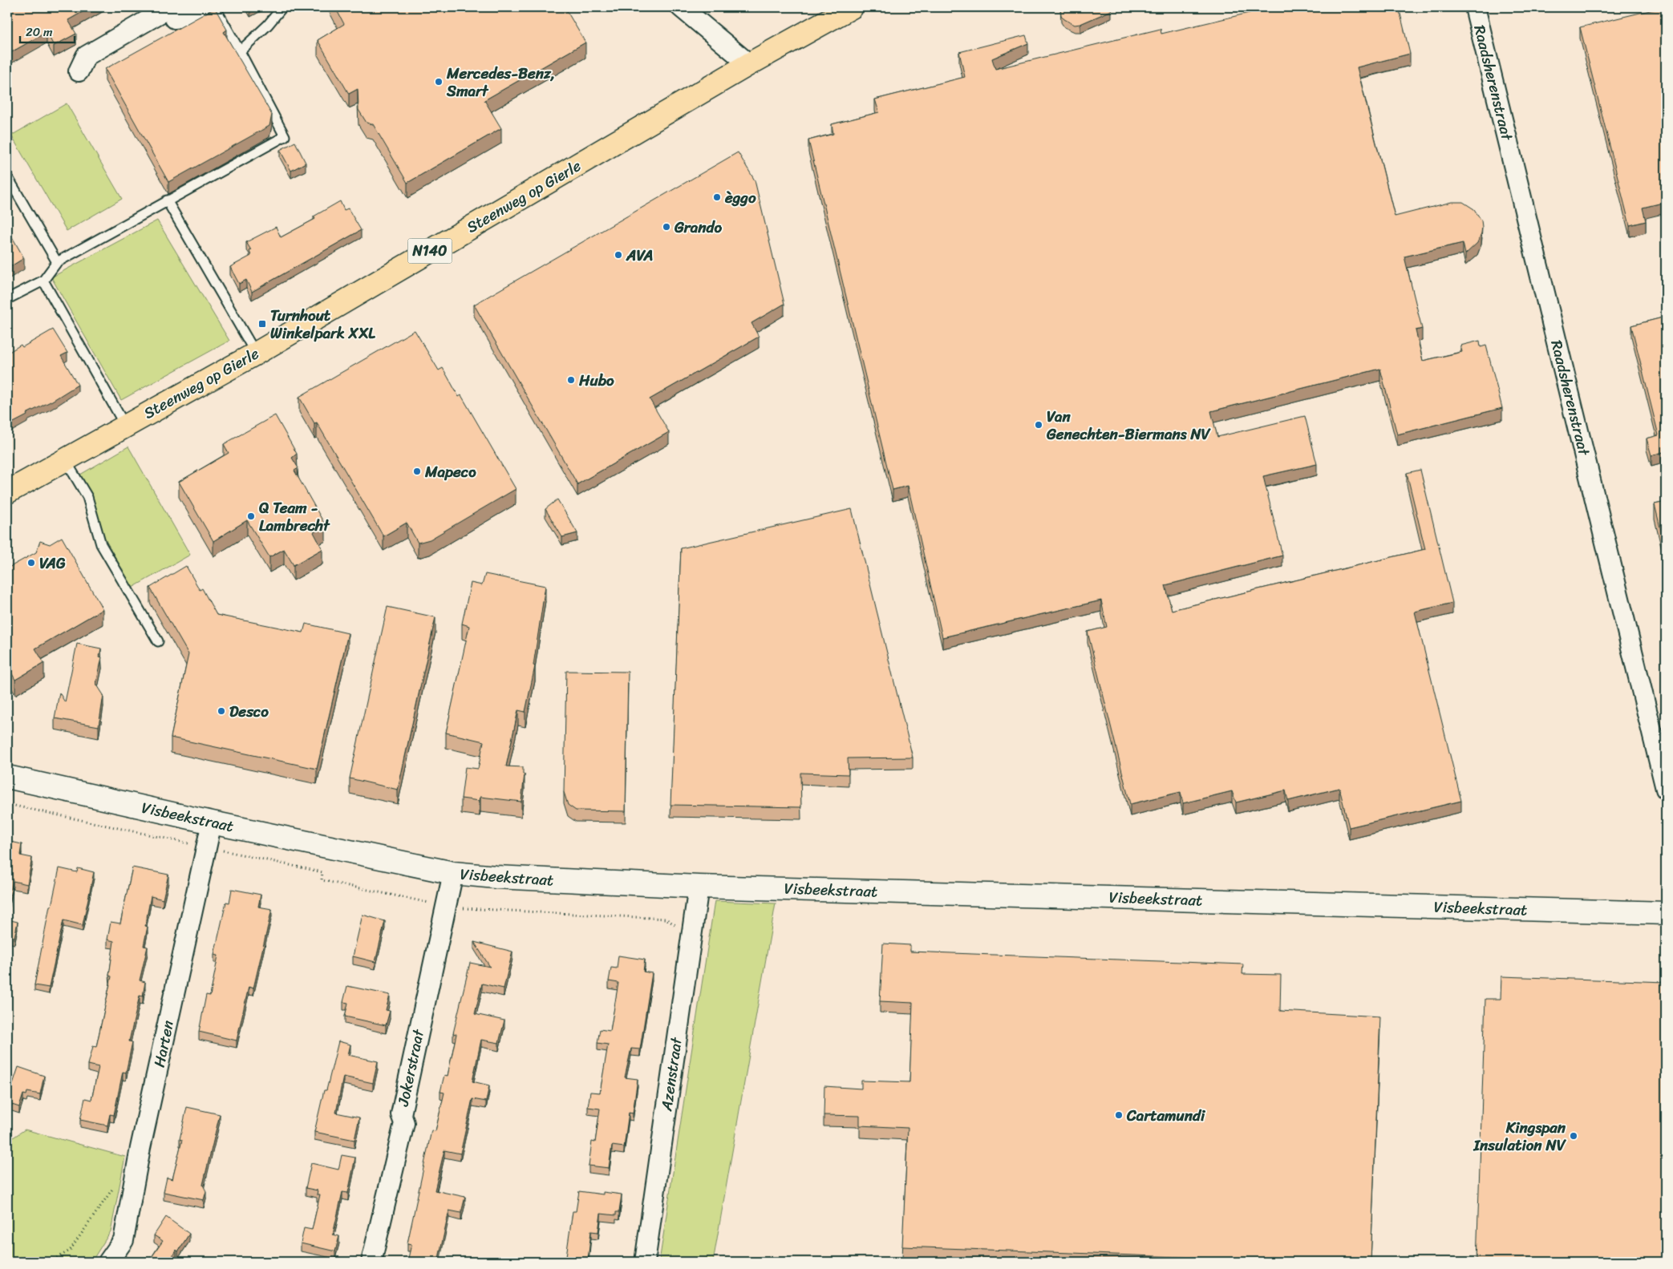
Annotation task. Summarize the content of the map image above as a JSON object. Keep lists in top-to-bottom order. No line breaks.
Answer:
{"streets":{"main road":["Steenweg op Gierle","N140"],"street":["Raadsherenstraat","Visbeekstraat","Harten","Jokerstraat","Azenstraat"]},"crossings":[["Visbeekstraat","Harten"],["Visbeekstraat","Jokerstraat"],["Visbeekstraat","Azenstraat"]],"places":{"other":["Mercedes-Benz, Smart","èggo","Grando","AVA","Hubo","Van Genechten-Biermans NV","Mapeco","Q Team - Lambrecht","VAG","Desco","Cartamundi","Kingspan Insulation NV"],"transit":["Turnhout Winkelpark XXL"]},"scale_bar":"20 m"}
